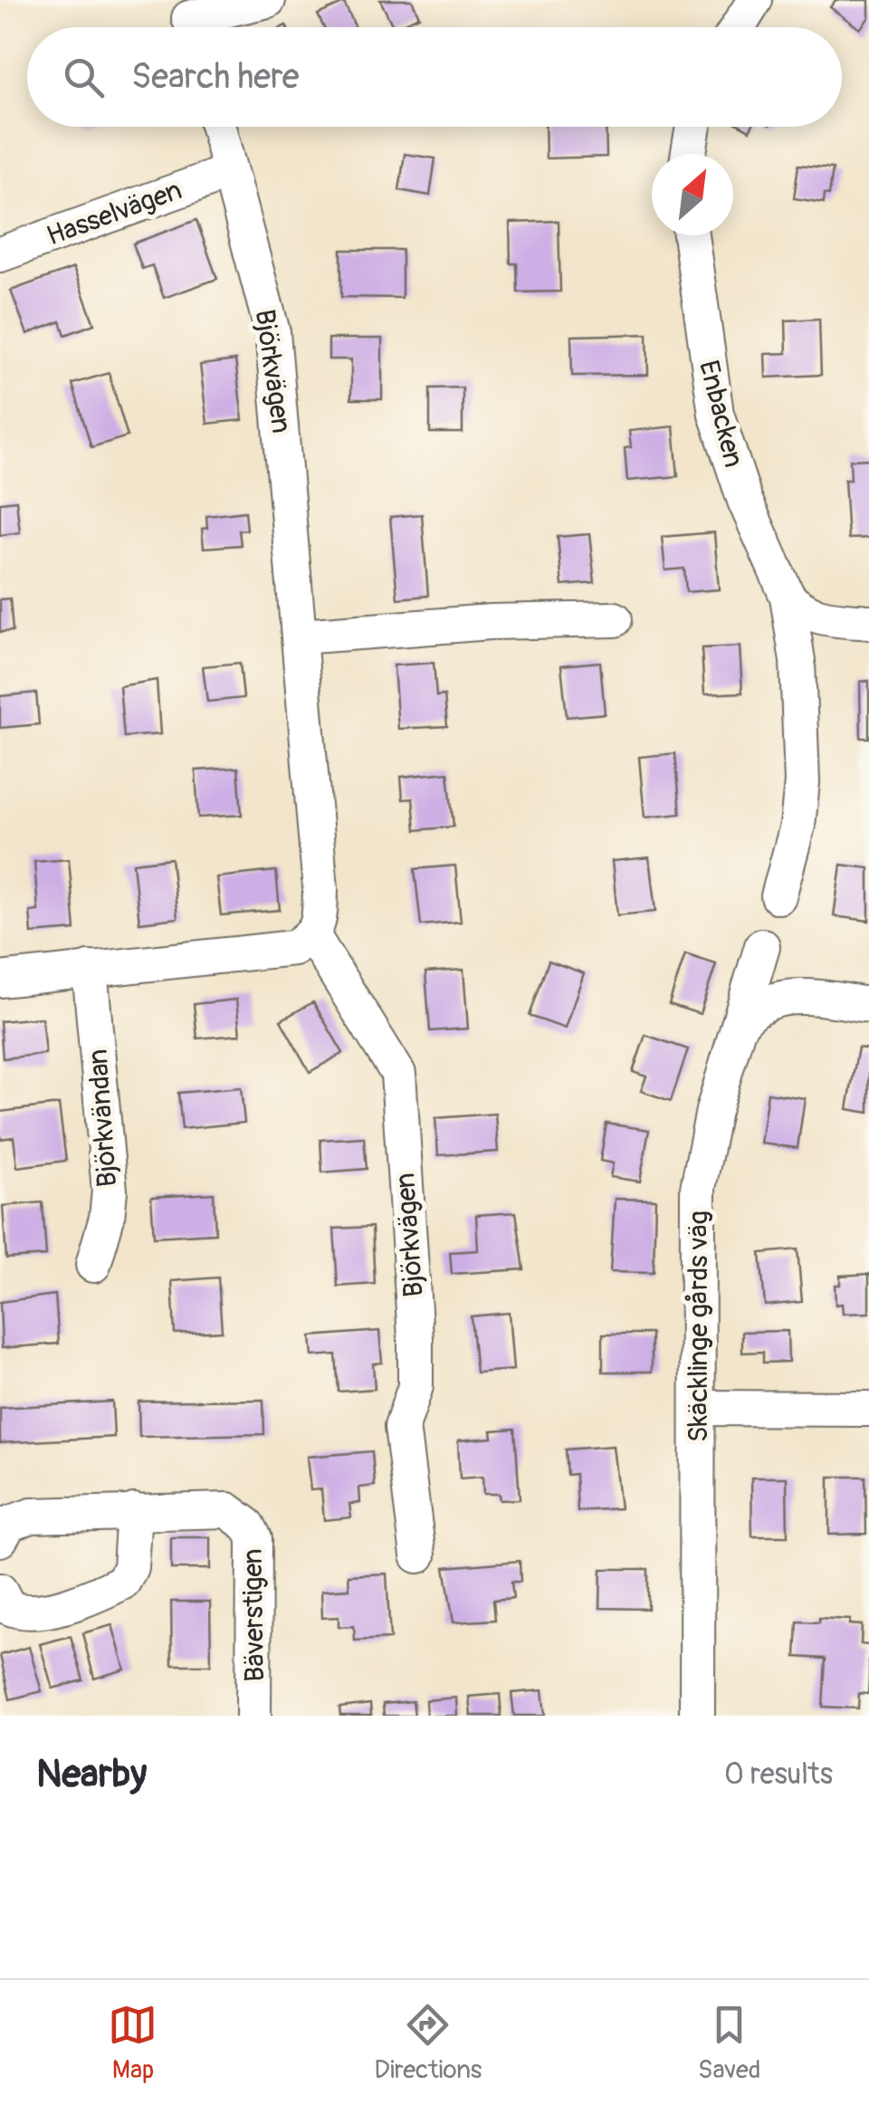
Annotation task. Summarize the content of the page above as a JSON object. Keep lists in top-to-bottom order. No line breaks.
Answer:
{"streets":{"street":["Hasselvägen","Björkvägen","Enbacken","Björkvändan","Skäcklinge gårds väg","Bäverstigen"]},"crossings":[["Hasselvägen","Björkvägen"]],"north":"top right","page":{"search":"Search here","heading":["Nearby","0 results"],"nav":["Map","Directions","Saved"]}}
